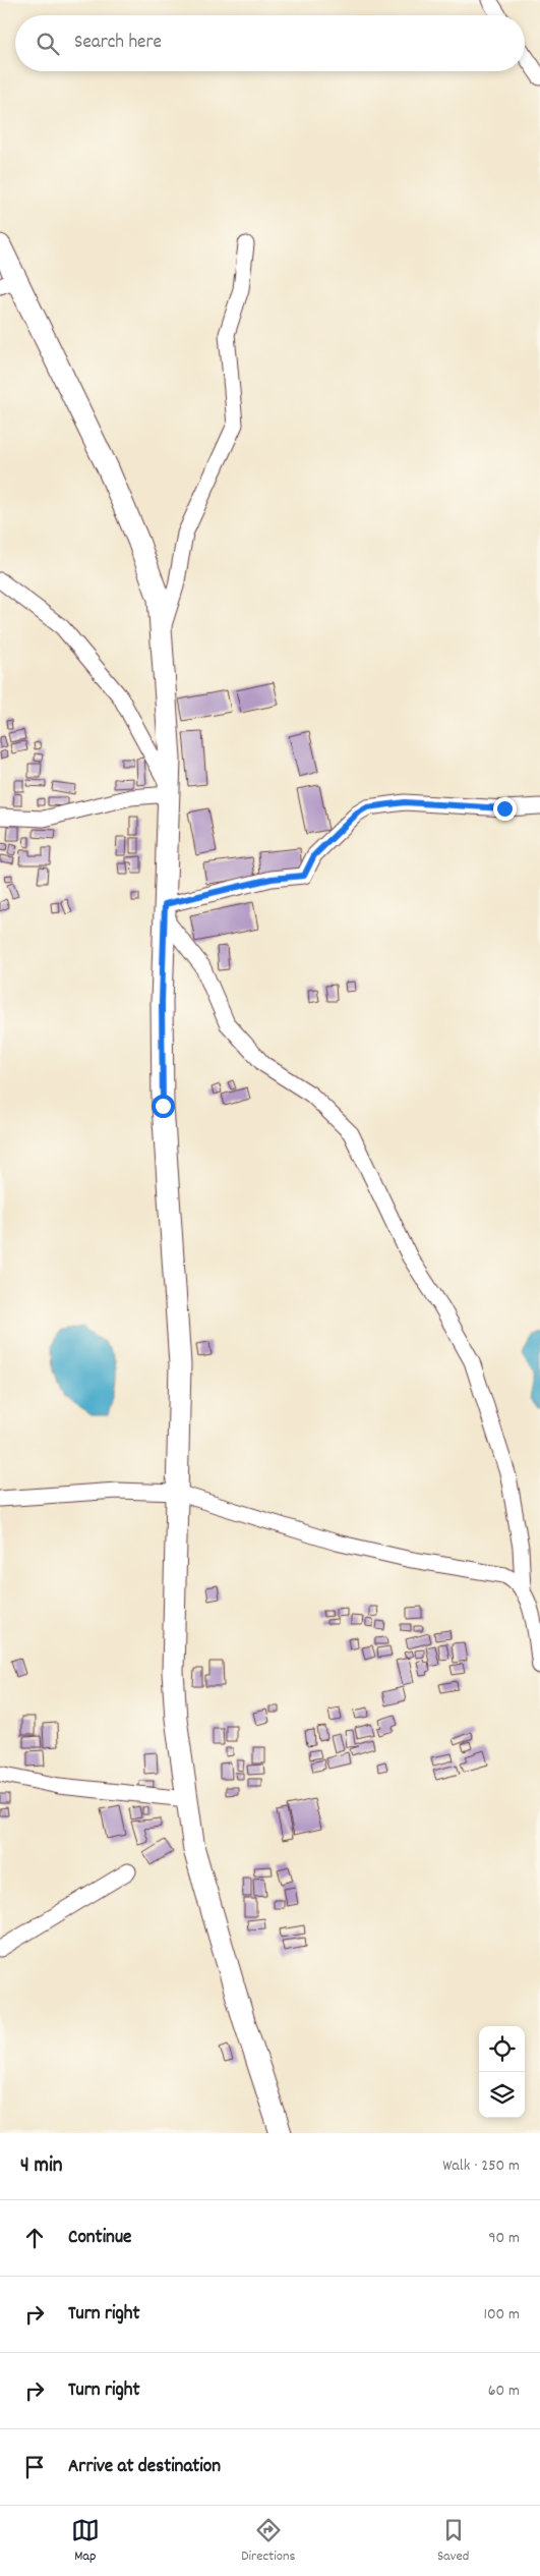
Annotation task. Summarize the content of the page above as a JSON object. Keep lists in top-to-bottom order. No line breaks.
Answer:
{"page":{"search":"Search here","heading":["4 min","Walk · 250 m"],"list":[["Continue","90 m"],["Turn right","100 m"],["Turn right","60 m"],"Arrive at destination"],"nav":["Map","Directions","Saved"]}}
